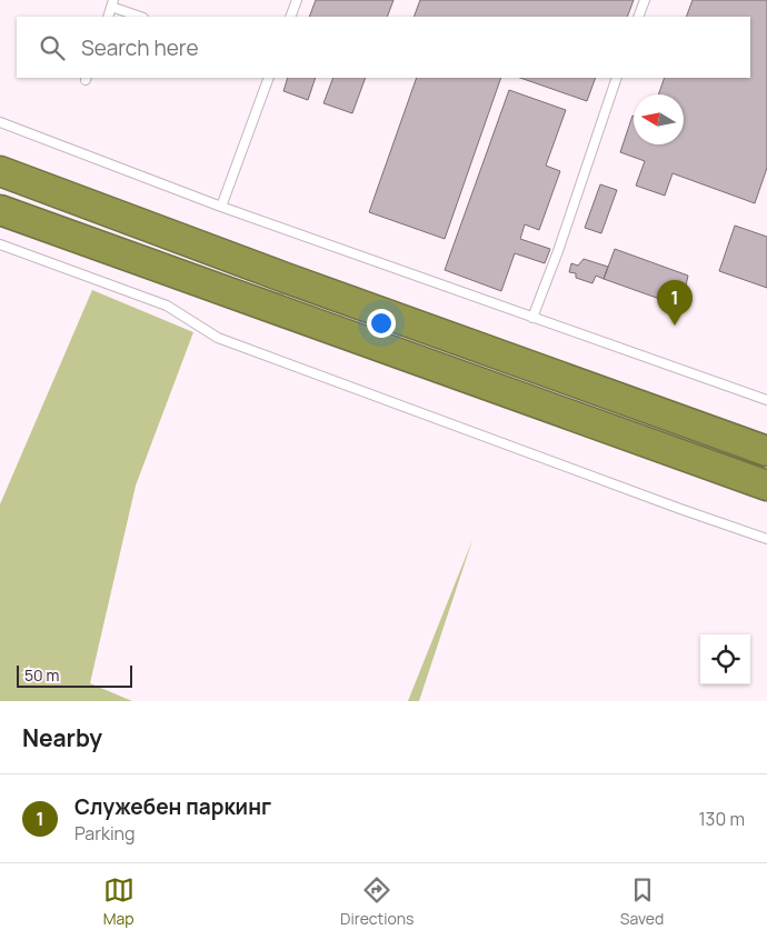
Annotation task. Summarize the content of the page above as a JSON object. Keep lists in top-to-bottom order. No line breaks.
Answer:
{"scale_bar":"50 m","north":"left","page":{"search":"Search here","pins":"1","scale":"50 m","heading":"Nearby","list":[{"mark":"1","name":"Служебен паркинг","note":"Parking","value":"130 m"}],"nav":["Map","Directions","Saved"]}}
